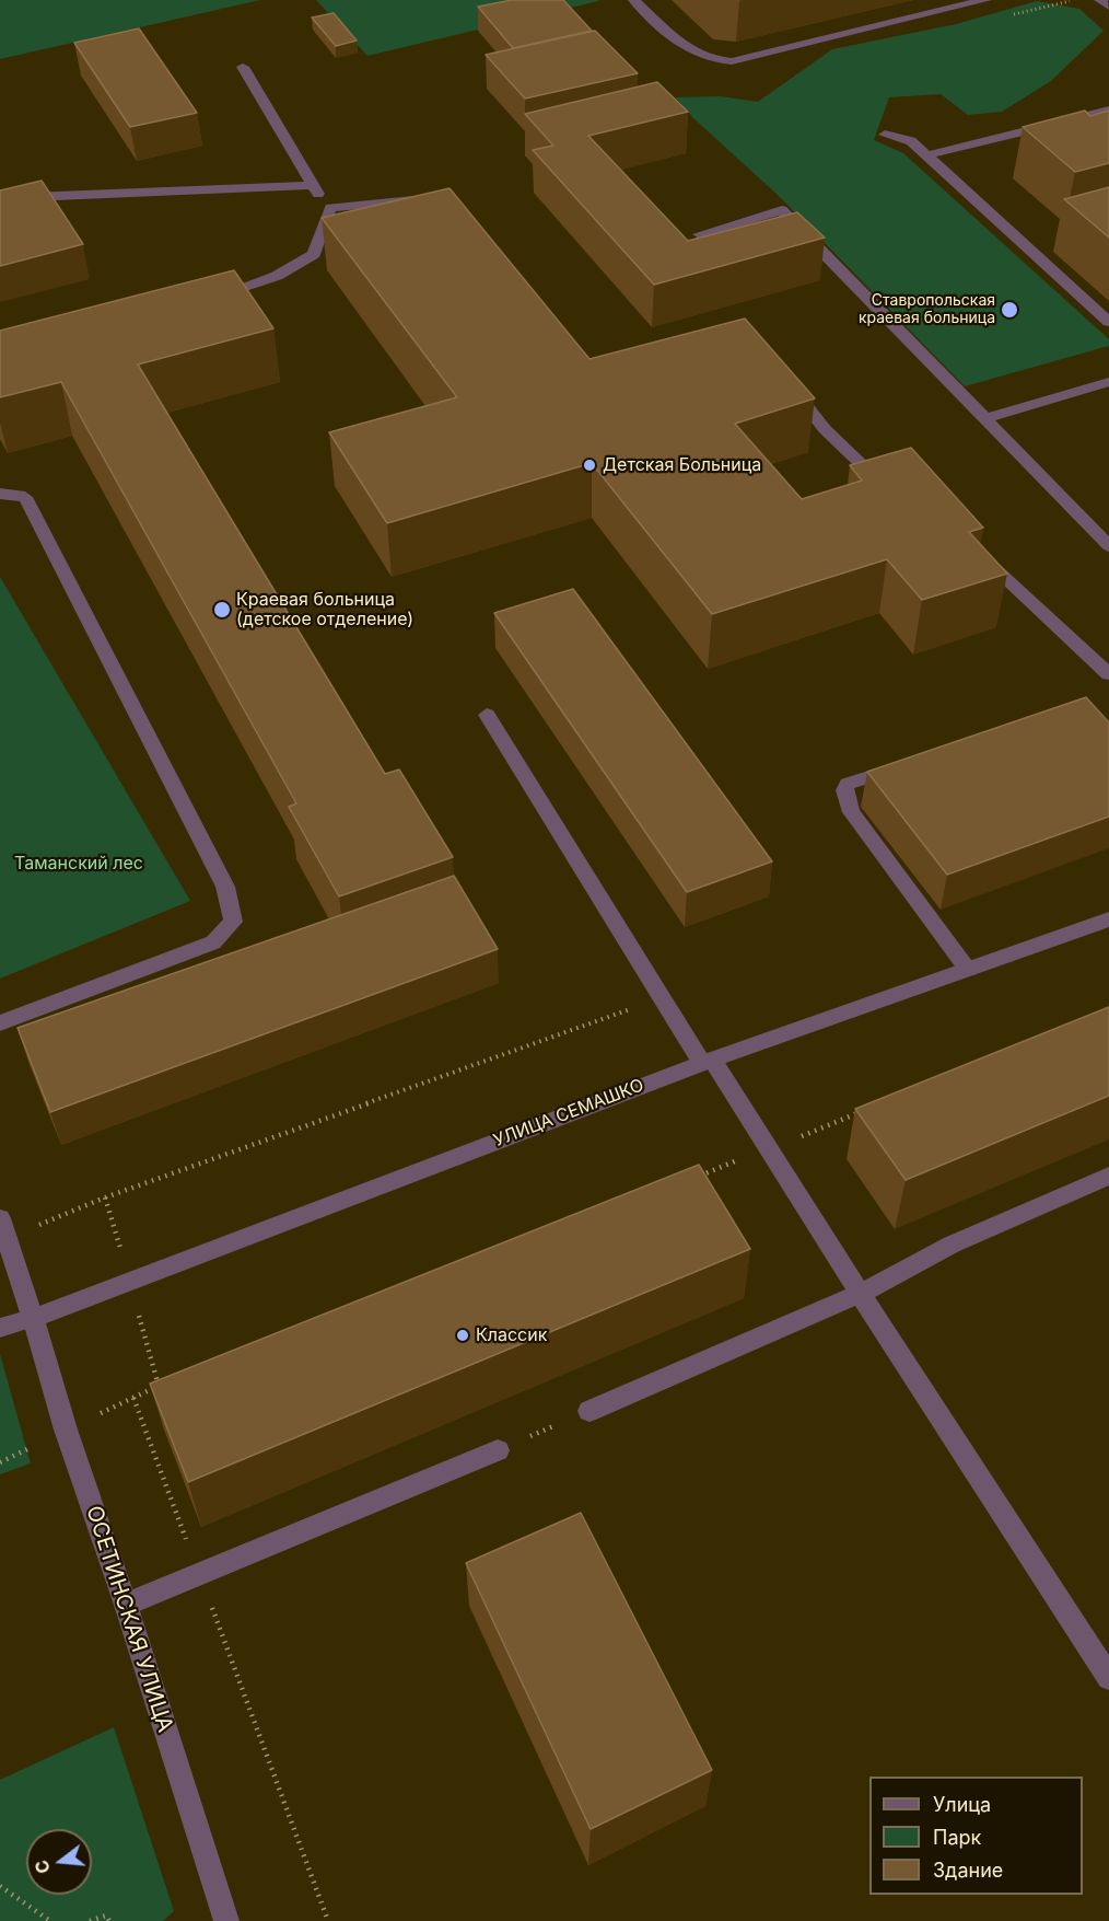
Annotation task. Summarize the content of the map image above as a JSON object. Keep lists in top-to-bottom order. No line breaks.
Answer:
{"streets":{"street":["УЛИЦА СЕМАШКО","ОСЕТИНСКАЯ УЛИЦА"]},"crossings":[["УЛИЦА СЕМАШКО","ОСЕТИНСКАЯ УЛИЦА"]],"parks":["Таманский лес"],"places":["Ставропольская краевая больница","Детская Больница","Краевая больница (детское отделение)","Классик"],"legend":["Улица","Парк","Здание"],"north":"left"}
